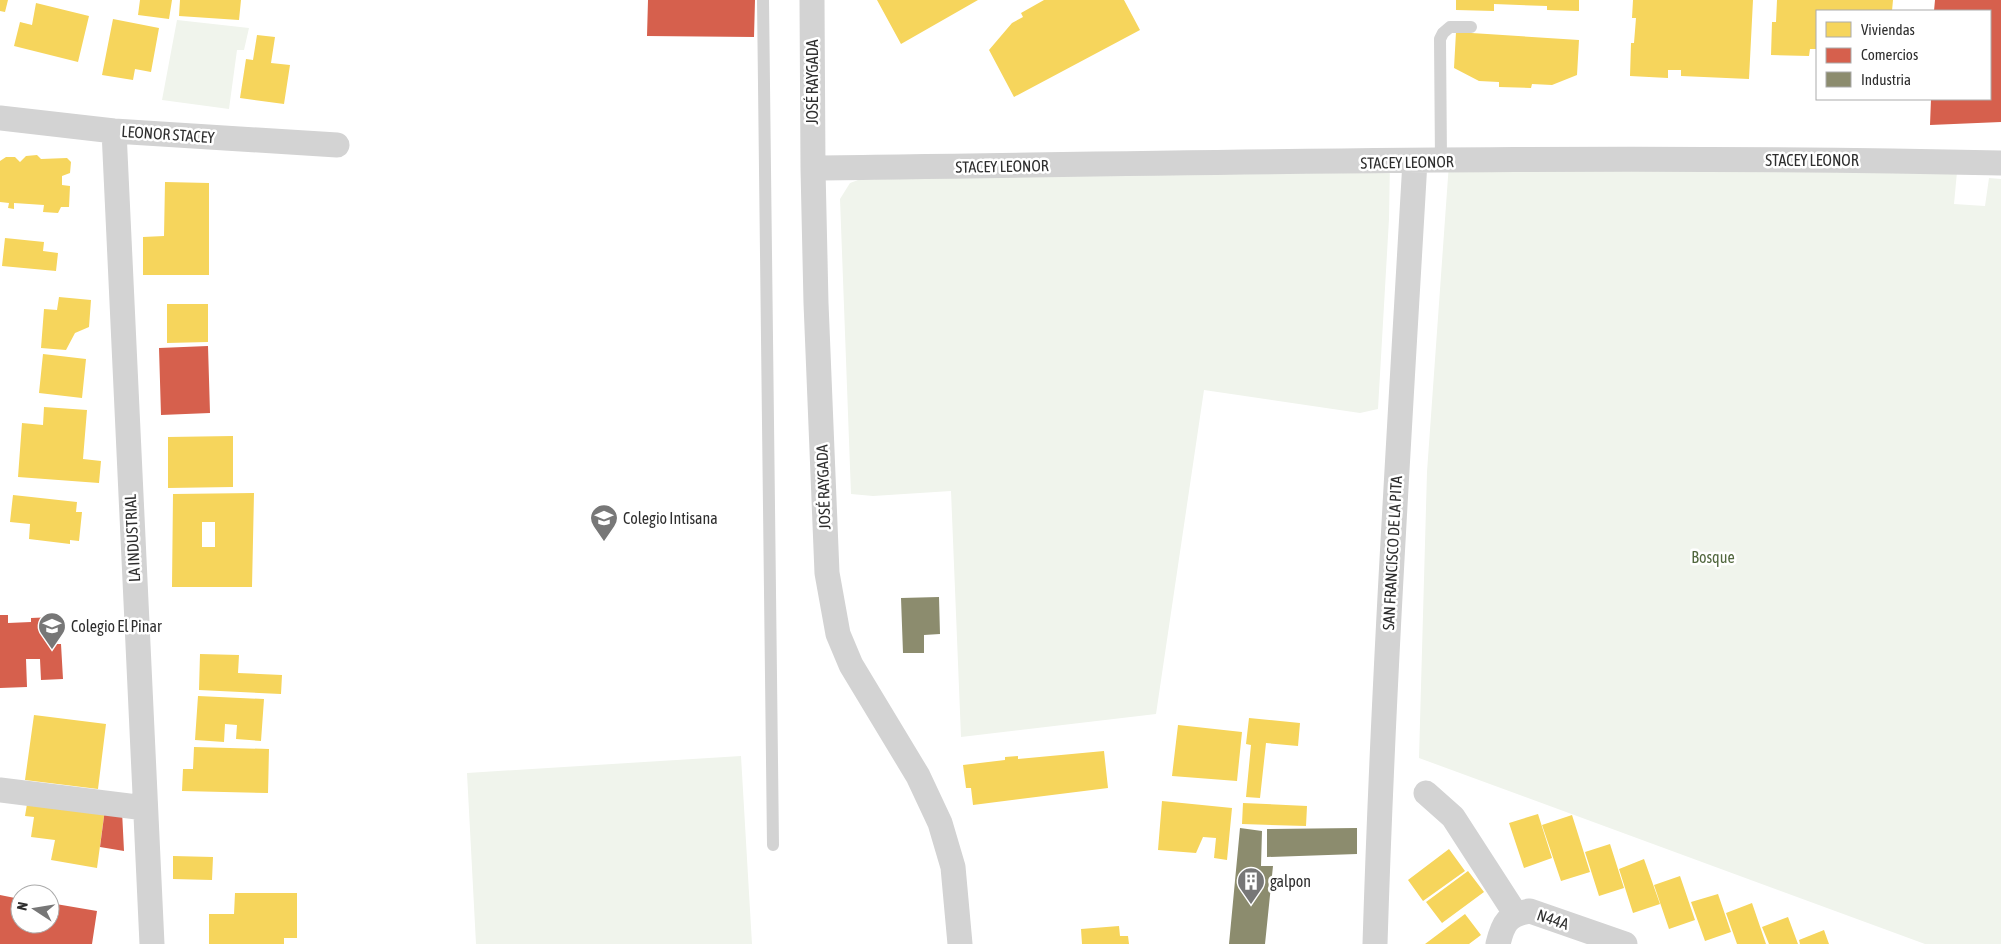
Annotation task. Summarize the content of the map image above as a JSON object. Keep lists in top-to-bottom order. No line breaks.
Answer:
{"streets":{"street":["JOSÉ RAYGADA","LEONOR STACEY","STACEY LEONOR","LA INDUSTRIAL","SAN FRANCISCO DE LA PITA","N44A"]},"crossings":[["JOSÉ RAYGADA","STACEY LEONOR"],["LEONOR STACEY","LA INDUSTRIAL"],["STACEY LEONOR","SAN FRANCISCO DE LA PITA"]],"parks":["Bosque"],"places":{"school or university":["Colegio Intisana","Colegio El Pinar"],"building":["galpon"]},"legend":["Viviendas","Comercios","Industria"],"north":"left"}
